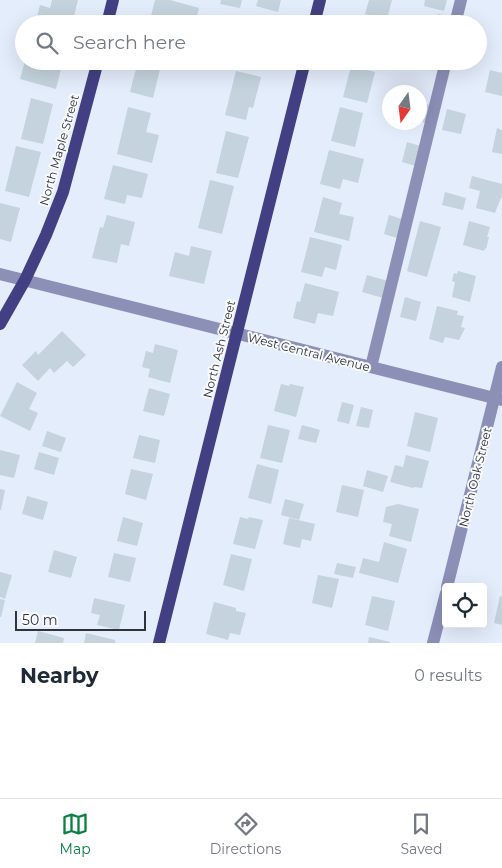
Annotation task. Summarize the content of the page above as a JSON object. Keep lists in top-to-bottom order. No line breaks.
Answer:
{"streets":{"main road":["North Maple Street","North Ash Street"],"street":["West Central Avenue","North Oak Street"]},"crossings":[["North Maple Street","West Central Avenue"],["North Ash Street","West Central Avenue"],["West Central Avenue","North Oak Street"]],"scale_bar":"50 m","north":"bottom","page":{"search":"Search here","scale":"50 m","heading":["Nearby","0 results"],"nav":["Map","Directions","Saved"]}}
